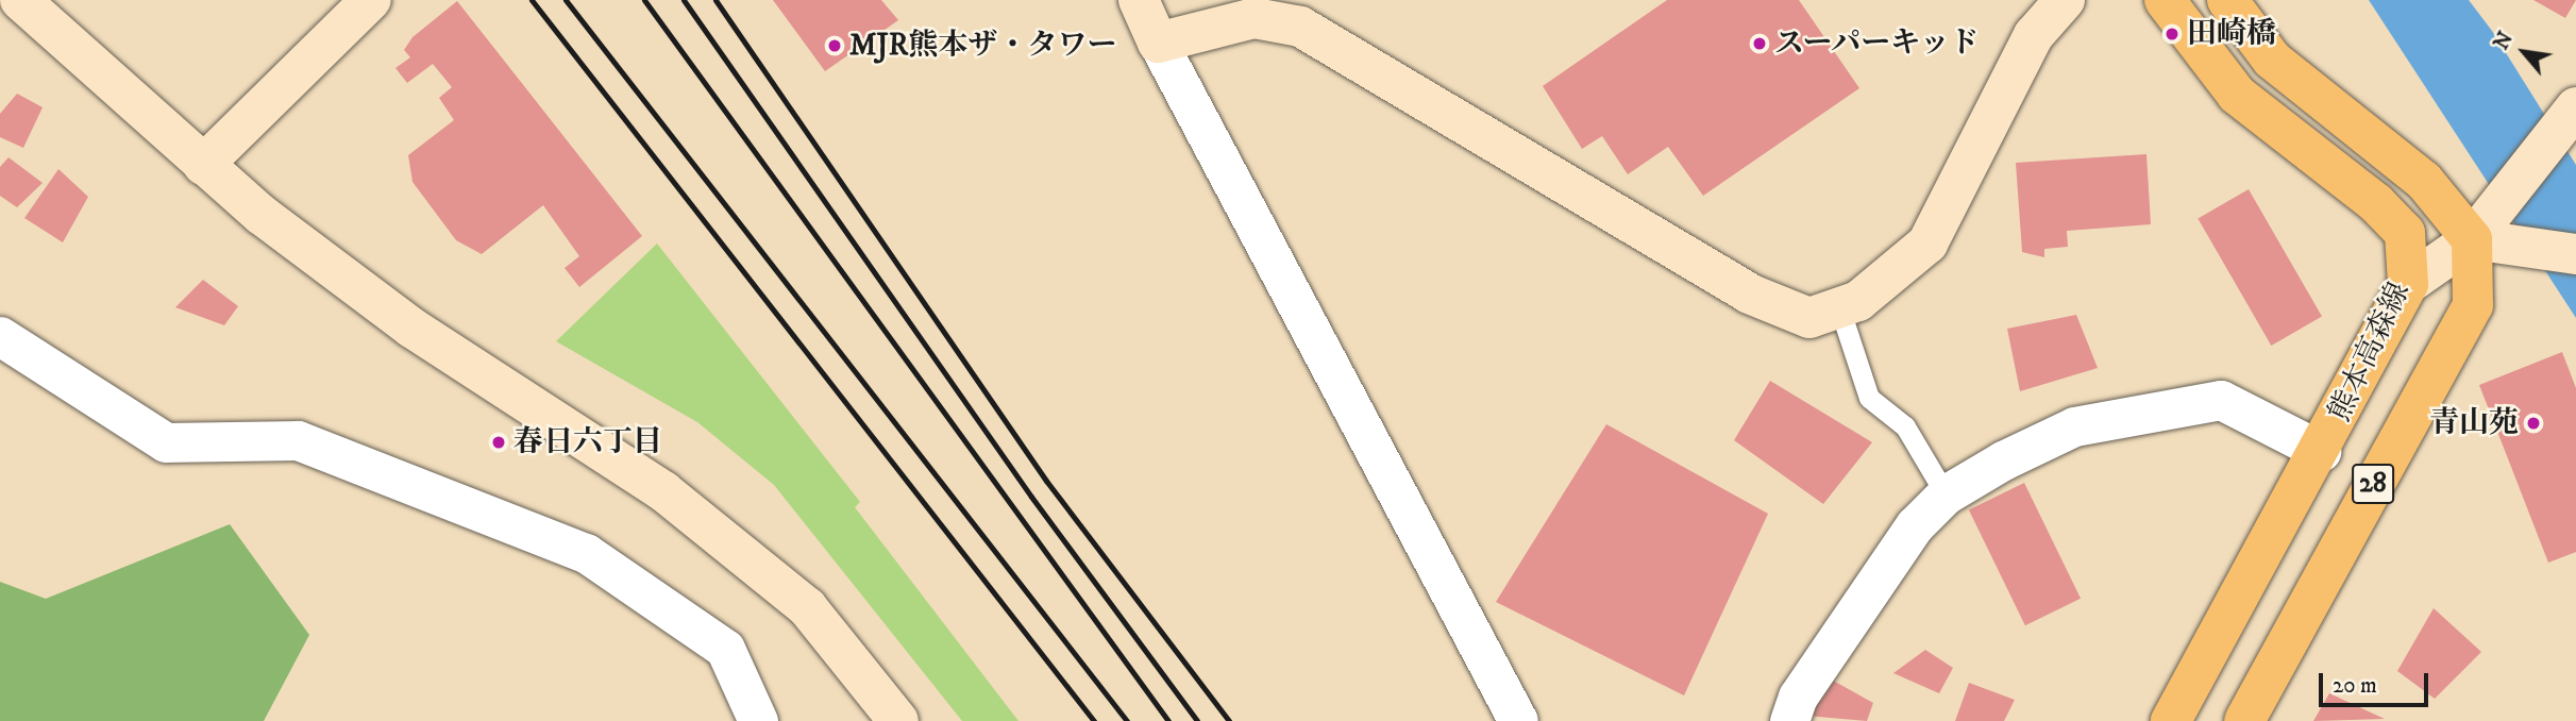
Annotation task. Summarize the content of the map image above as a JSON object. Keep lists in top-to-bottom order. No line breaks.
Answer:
{"streets":{"main road":["熊本高森線","28"]},"places":["田崎橋","スーパーキッド","MJR熊本ザ・タワー","青山苑","春日六丁目"],"scale_bar":"20 m","north":"top left"}
